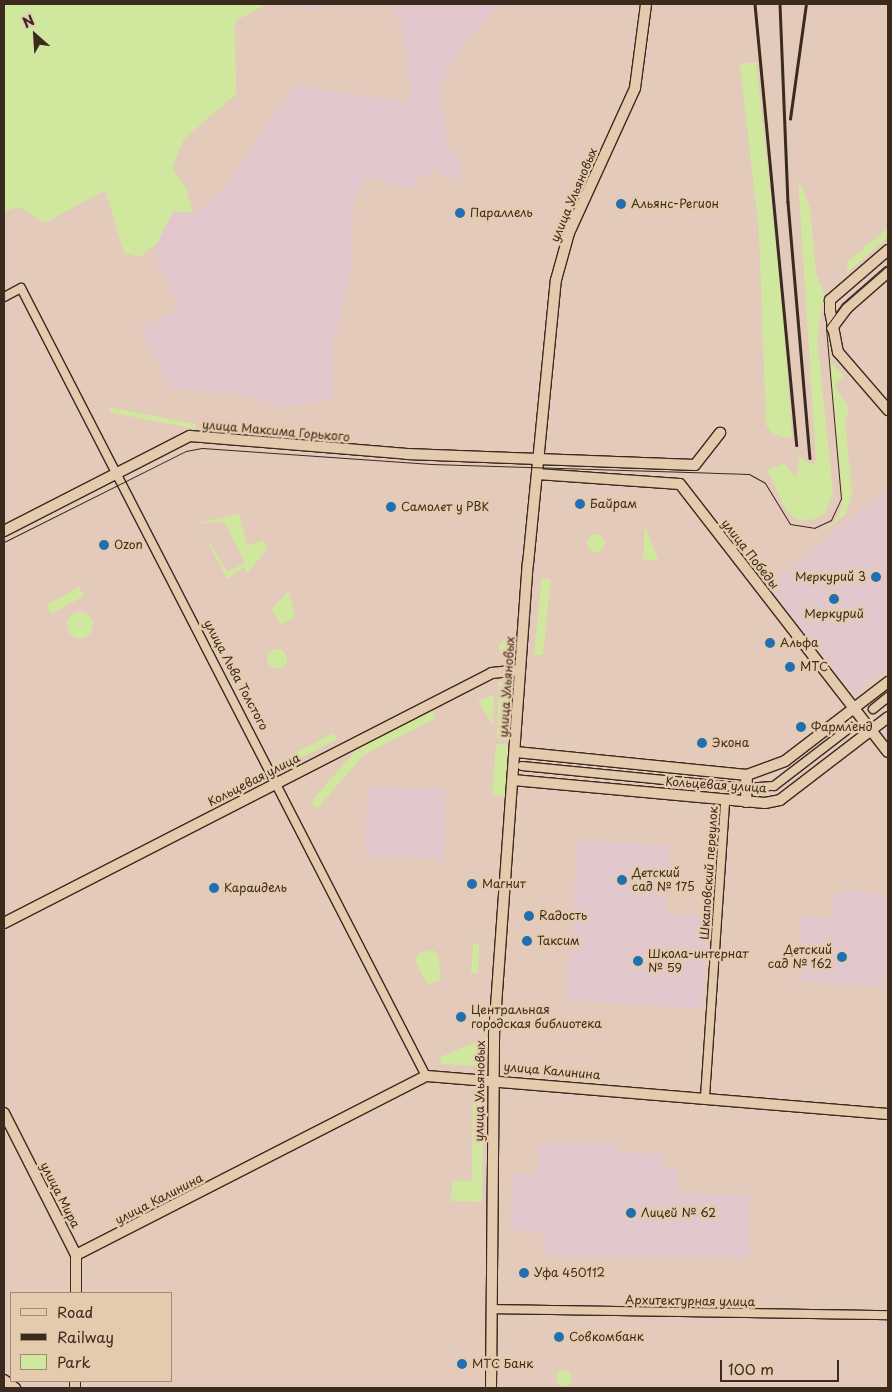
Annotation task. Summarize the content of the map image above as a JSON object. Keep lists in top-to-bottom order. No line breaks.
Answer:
{"streets":{"street":["улица Ульяновых","улица Максима Горького","улица Победы","улица Льва Толстого","Кольцевая улица","Шкаповский переулок","улица Калинина","улица Мира","Архитектурная улица"]},"crossings":[["улица Ульяновых","улица Максима Горького"],["улица Ульяновых","улица Победы"],["улица Ульяновых","Кольцевая улица"],["улица Ульяновых","улица Калинина"],["улица Ульяновых","Архитектурная улица"],["улица Максима Горького","улица Льва Толстого"],["улица Победы","Кольцевая улица"],["улица Льва Толстого","Кольцевая улица"],["улица Льва Толстого","улица Калинина"],["Кольцевая улица","Шкаповский переулок"],["Шкаповский переулок","улица Калинина"],["улица Калинина","улица Мира"]],"places":["Альянс-Регион","Параллель","Байрам","Самолет у РВК","Ozon","Меркурий 3","Меркурий","Альфа","МТС","Фармленд","Экона","Детский сад № 175","Магнит","Караидель","Rадость","Таксим","Детский сад № 162","Школа-интернат № 59","Центральная городская библиотека","Лицей № 62","Уфа 450112","Совкомбанк","МТС Банк"],"legend":["Road","Railway","Park"],"scale_bar":"100 m","north":"top left"}
